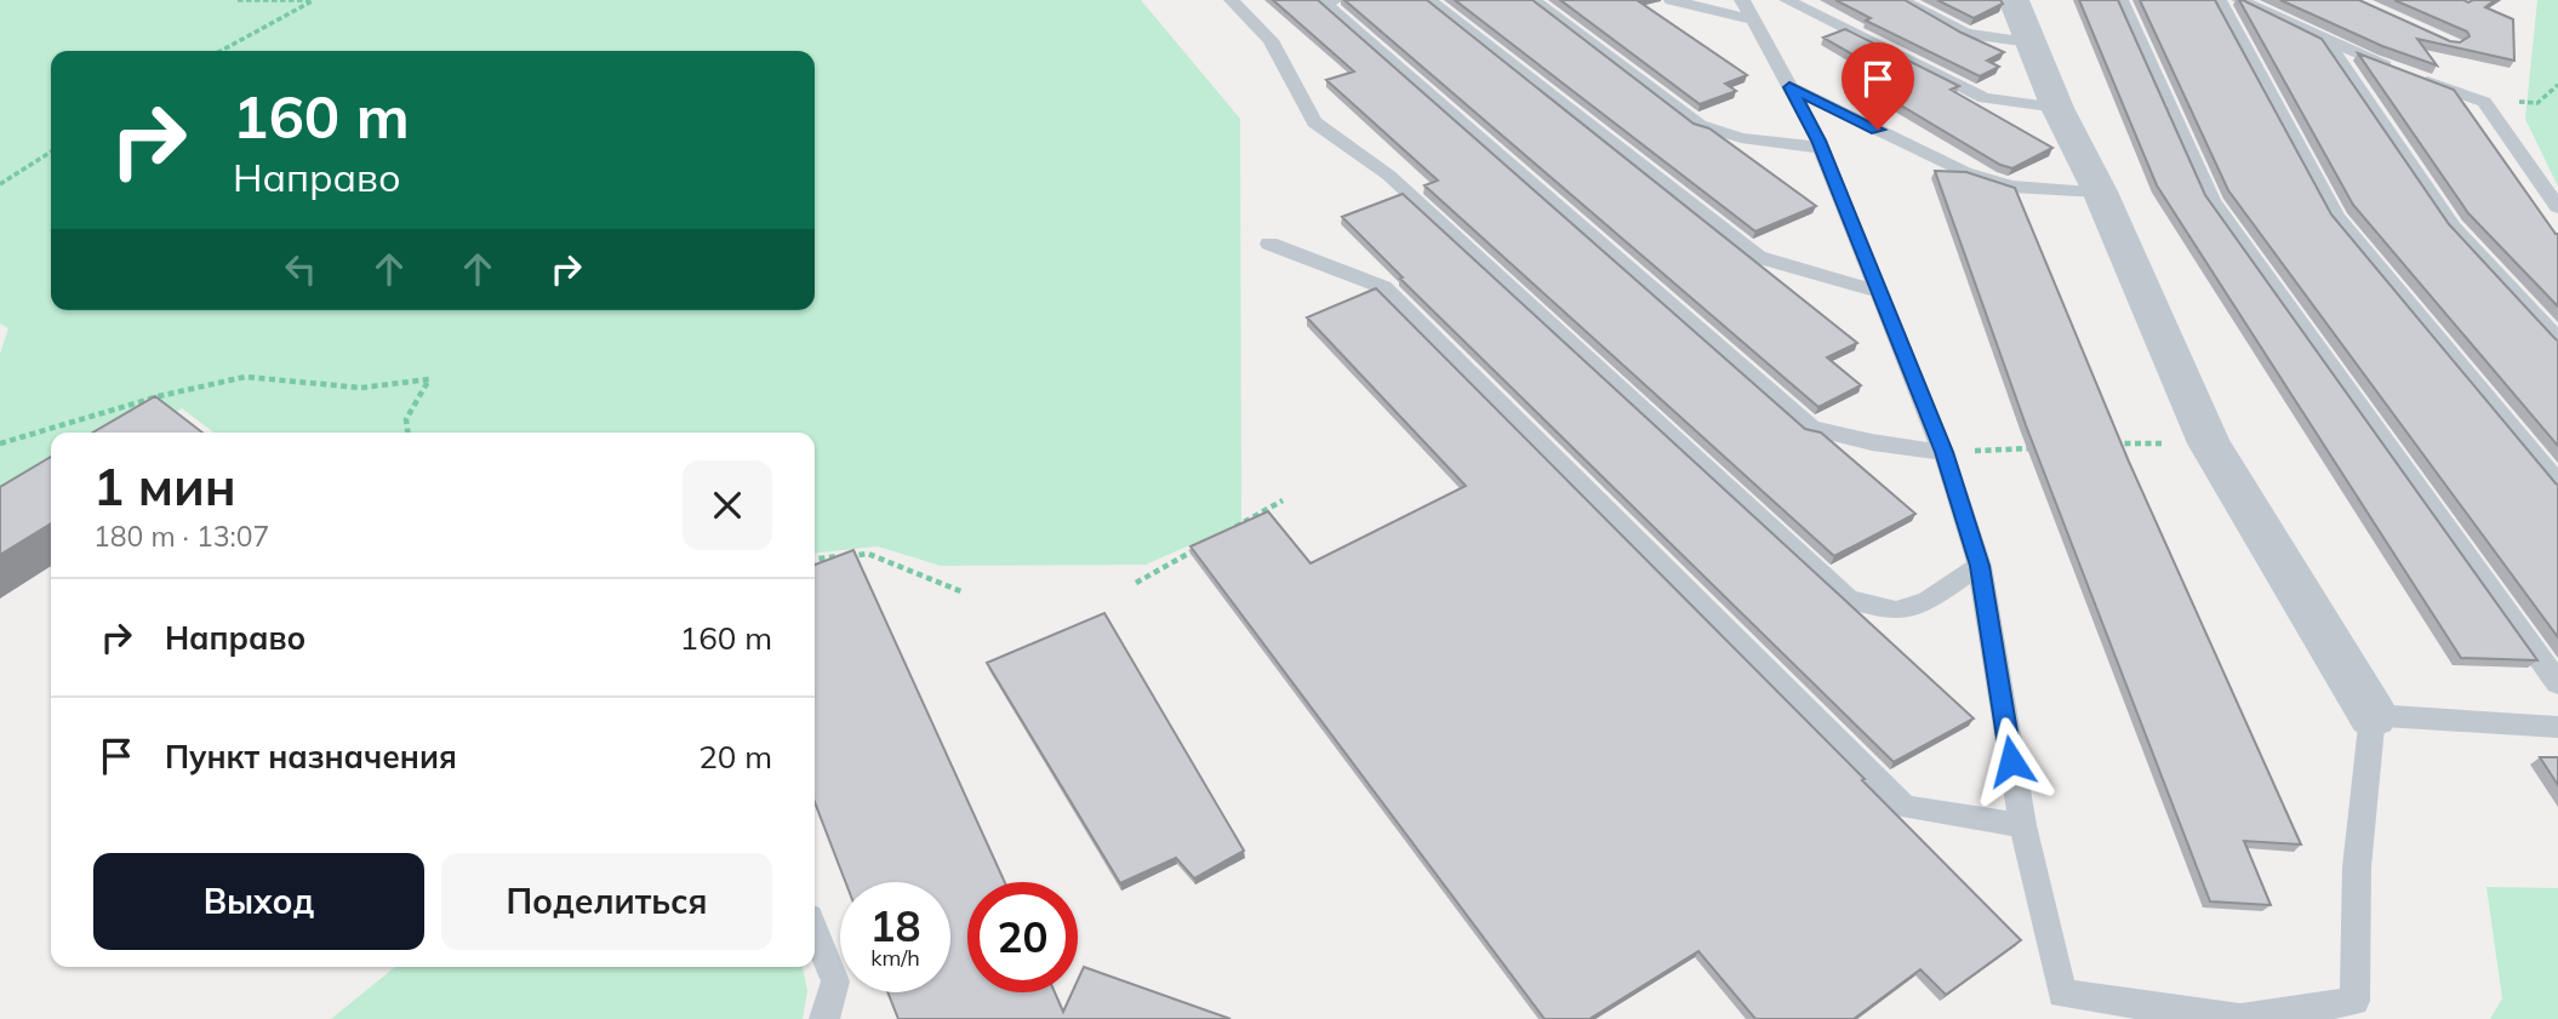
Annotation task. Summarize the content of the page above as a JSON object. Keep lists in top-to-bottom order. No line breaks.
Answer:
{"page":{"turn":["160 m","Направо"],"heading":["1 мин","180 m · 13:07"],"list":[{"name":"Направо","value":"160 m"},{"name":"Пункт назначения","value":"20 m"}],"buttons":["Выход","Поделиться"],"speed":"18 km/h","limit":"20"}}
